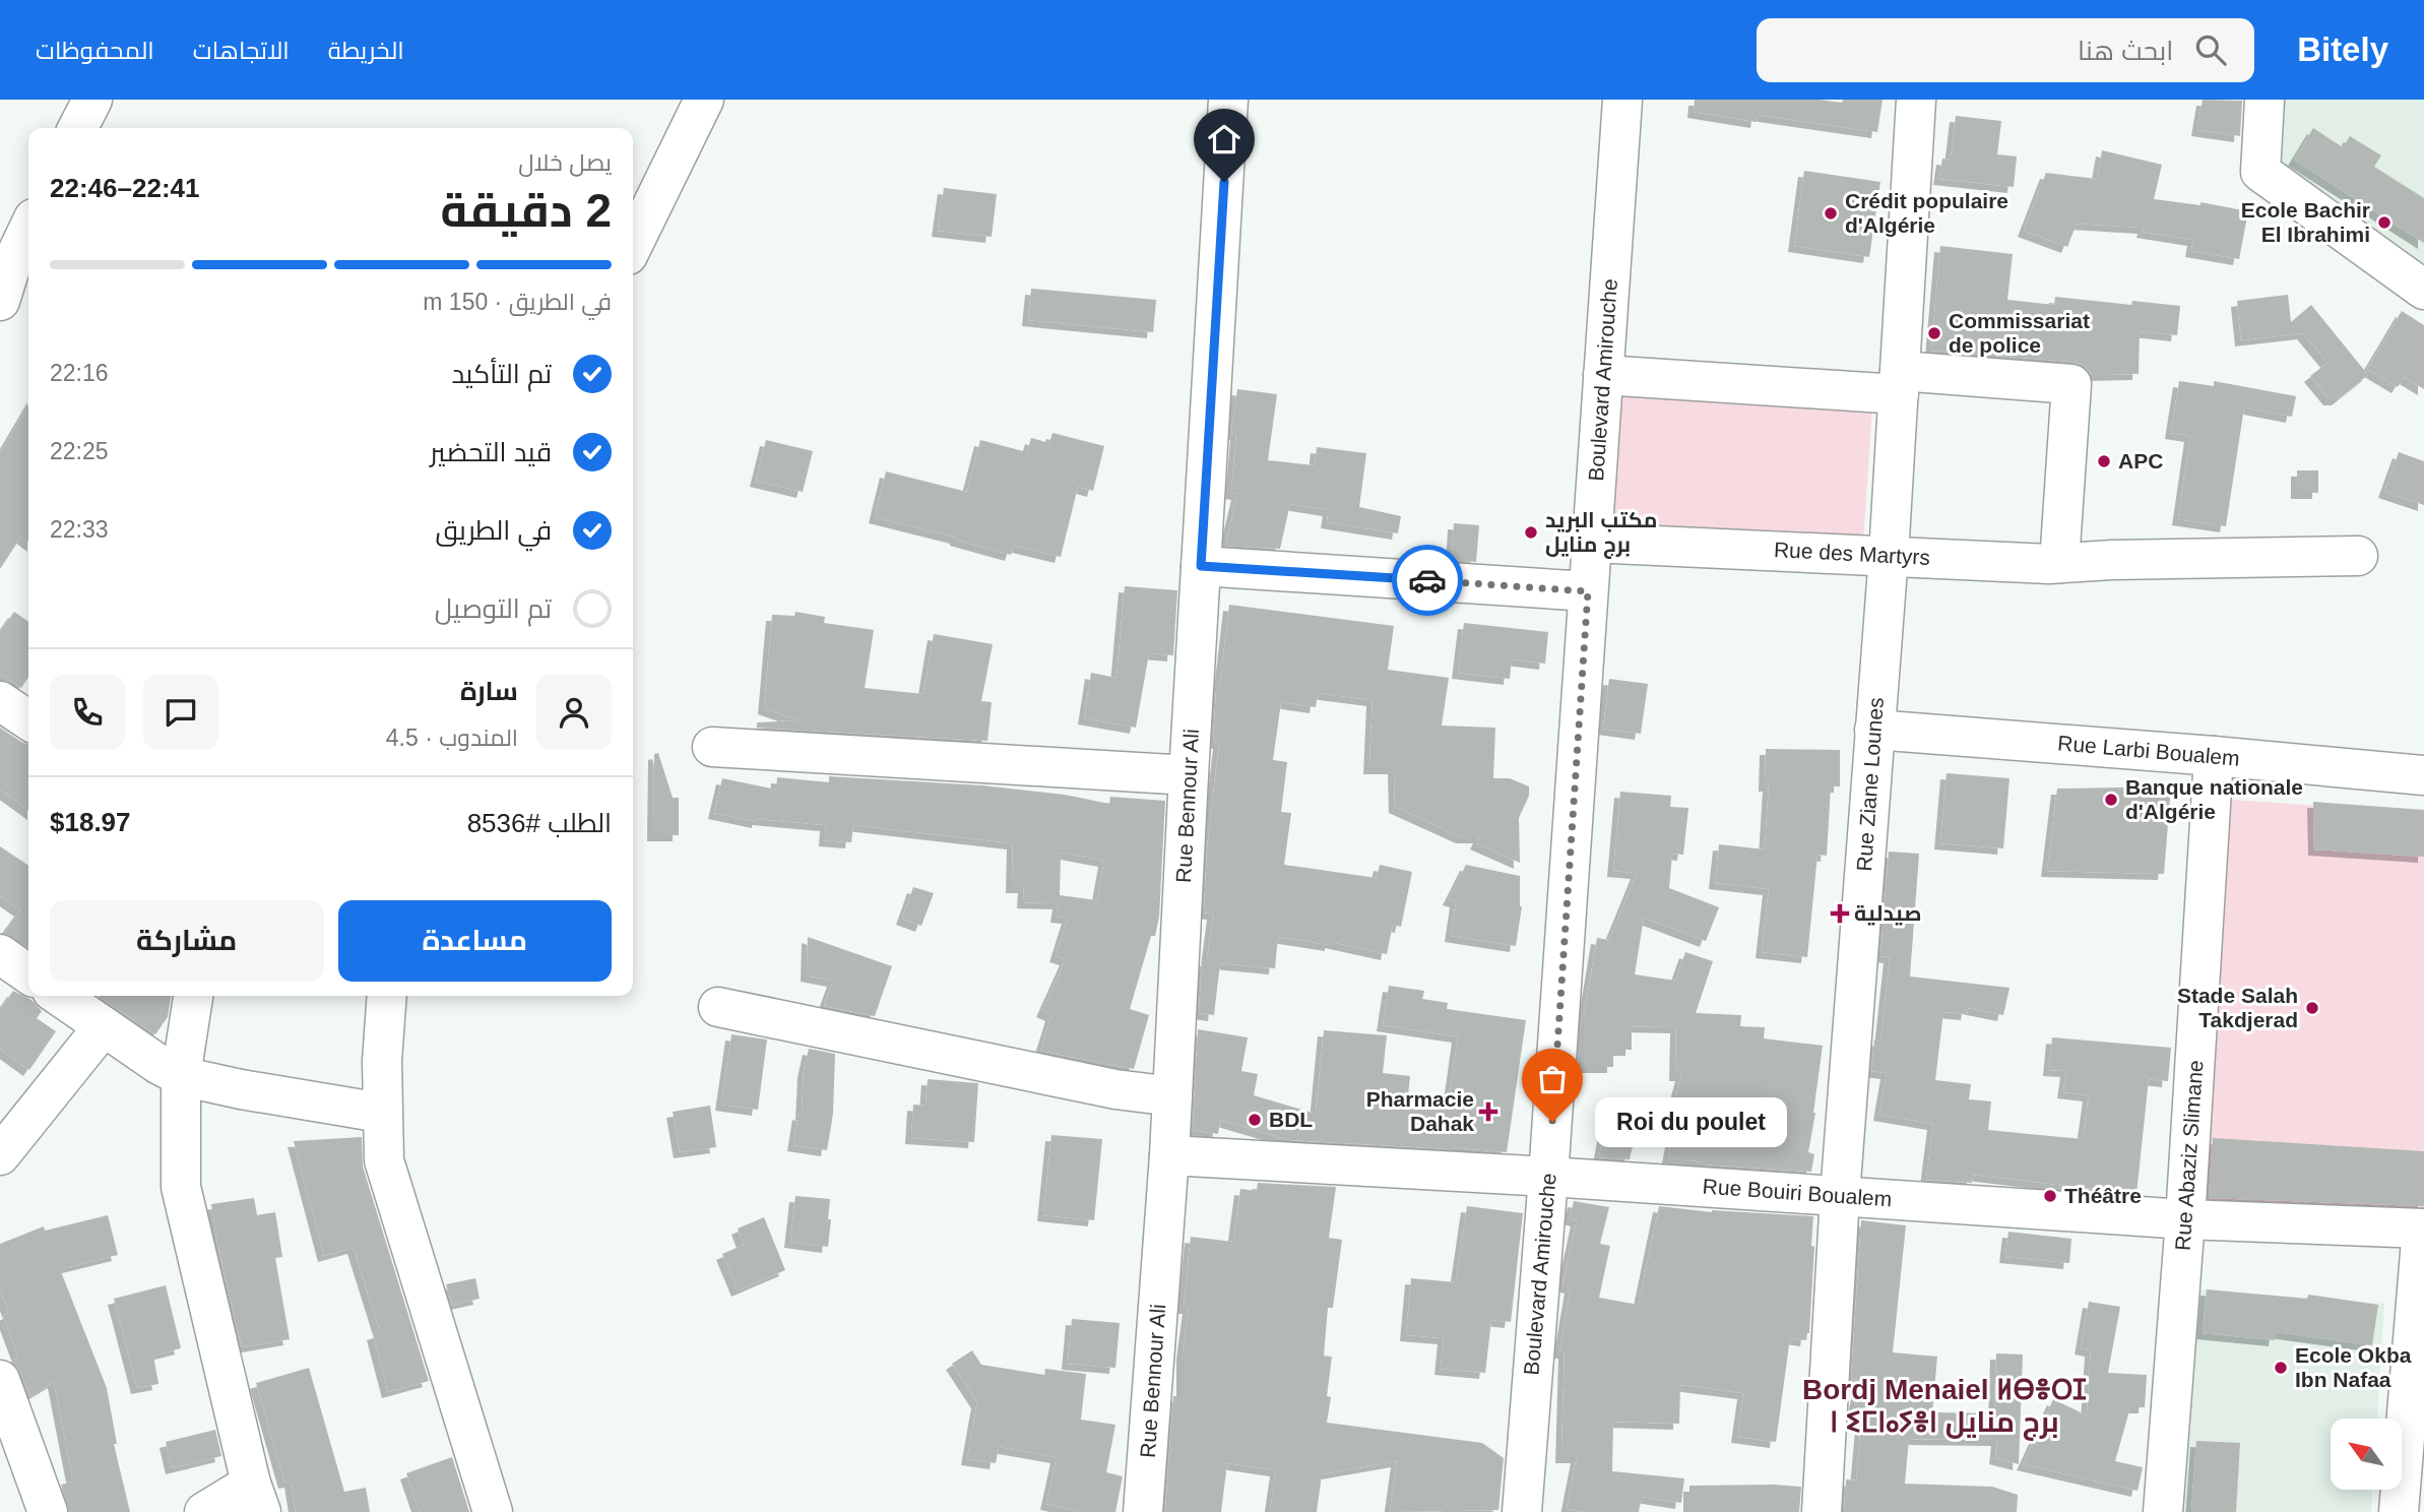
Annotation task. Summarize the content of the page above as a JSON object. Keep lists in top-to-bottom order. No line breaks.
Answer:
{"streets":{"street":["Boulevard Amirouche","Rue des Martyrs","Rue Larbi Boualem","Rue Ziane Lounes","Rue Bennour Ali","Rue Abaziz Slimane","Rue Bouiri Boualem"]},"crossings":[["Boulevard Amirouche","Rue des Martyrs"],["Boulevard Amirouche","Rue Bouiri Boualem"],["Rue des Martyrs","Rue Ziane Lounes"],["Rue Larbi Boualem","Rue Ziane Lounes"],["Rue Larbi Boualem","Rue Abaziz Slimane"],["Rue Ziane Lounes","Rue Bouiri Boualem"],["Rue Bennour Ali","Rue Bouiri Boualem"],["Rue Abaziz Slimane","Rue Bouiri Boualem"]],"districts":["Bordj Menaiel ⵍⴱⴻⵔⵊ ⵏ ⵉⵎⵏⴰⵢⴻⵏ برج منايل"],"places":{"other":["Crédit populaire d'Algérie","Ecole Bachir El Ibrahimi","Commissariat de police","APC","مكتب البريد برج منايل","Banque nationale d'Algérie","Stade Salah Takdjerad","BDL","Roi du poulet","Théâtre","Ecole Okba Ibn Nafaa"],"health":["صيدلية","Pharmacie Dahak"]},"north":"top left","page":{"header":"Bitely","search":"ابحث هنا","nav":["الخريطة","الاتجاهات","المحفوظات"],"heading":["2 دقيقة","يصل خلال","22:41–22:46"],"panel":["سارة","المندوب · 4.5","الطلب #8536","$18.97"],"bar":"في الطريق · 150 m","list":[["تم التأكيد","22:16"],["قيد التحضير","22:25"],["في الطريق","22:33"],"تم التوصيل"],"buttons":["مساعدة","مشاركة"],"bubble":"Roi du poulet"}}
